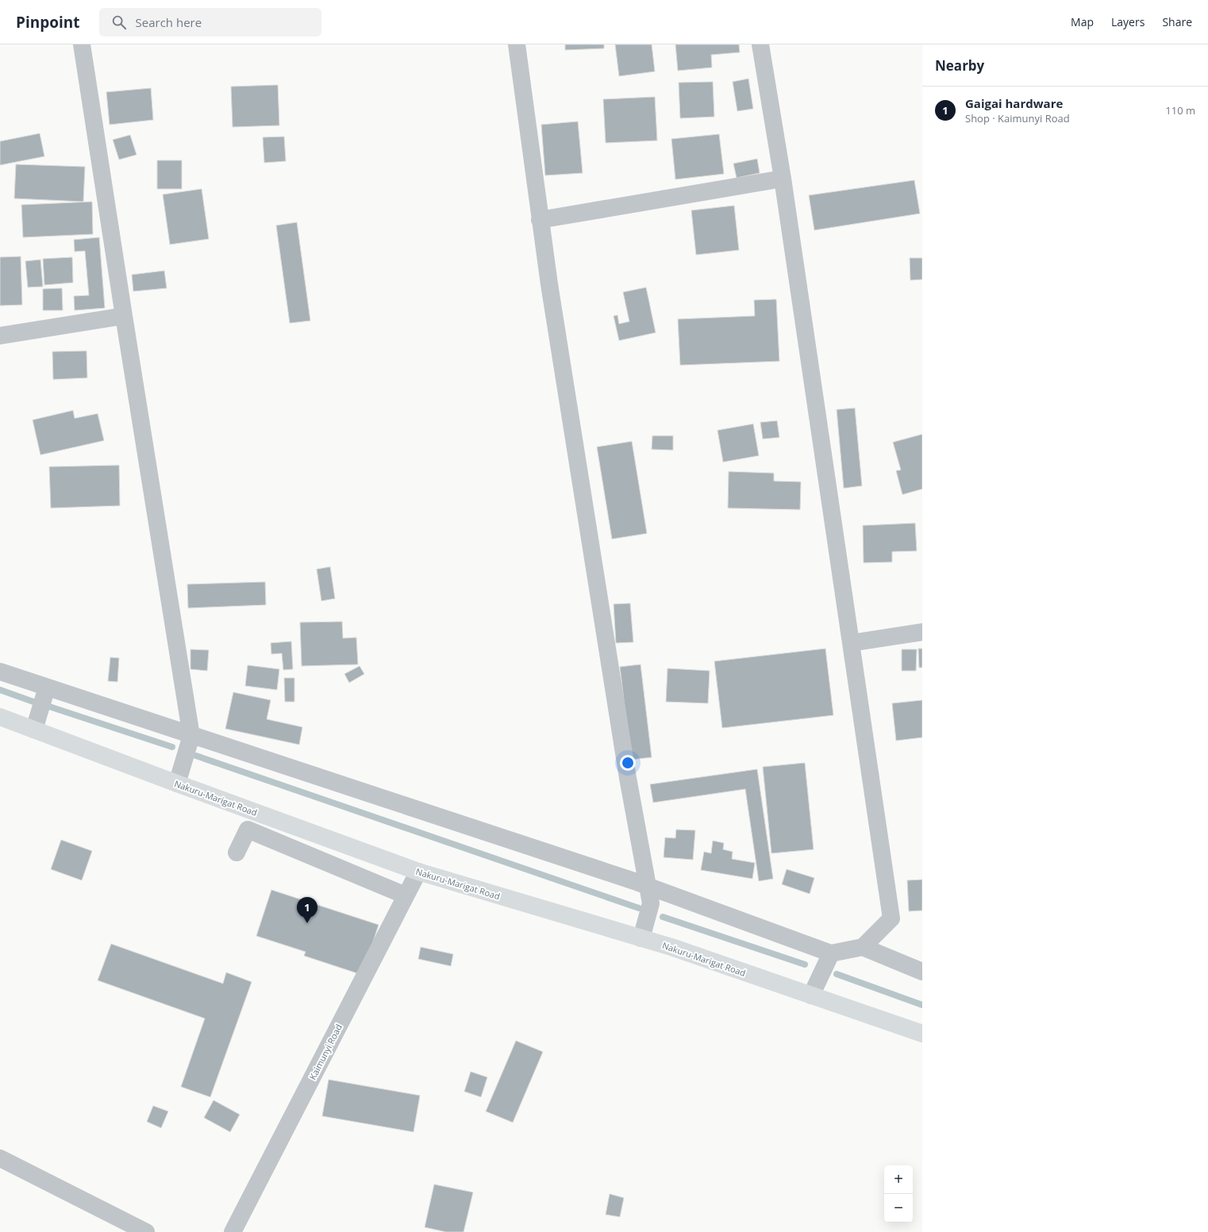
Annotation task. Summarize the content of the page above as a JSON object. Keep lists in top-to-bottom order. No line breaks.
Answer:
{"streets":{"main road":["Nakuru-Marigat Road"],"street":["Kaimunyi Road"]},"crossings":[["Nakuru-Marigat Road","Kaimunyi Road"]],"page":{"header":"Pinpoint","search":"Search here","nav":["Map","Layers","Share"],"heading":"Nearby","list":[{"mark":"1","name":"Gaigai hardware","note":"Shop · Kaimunyi Road","value":"110 m"}],"pins":"1","map_buttons":["+","−"]}}
